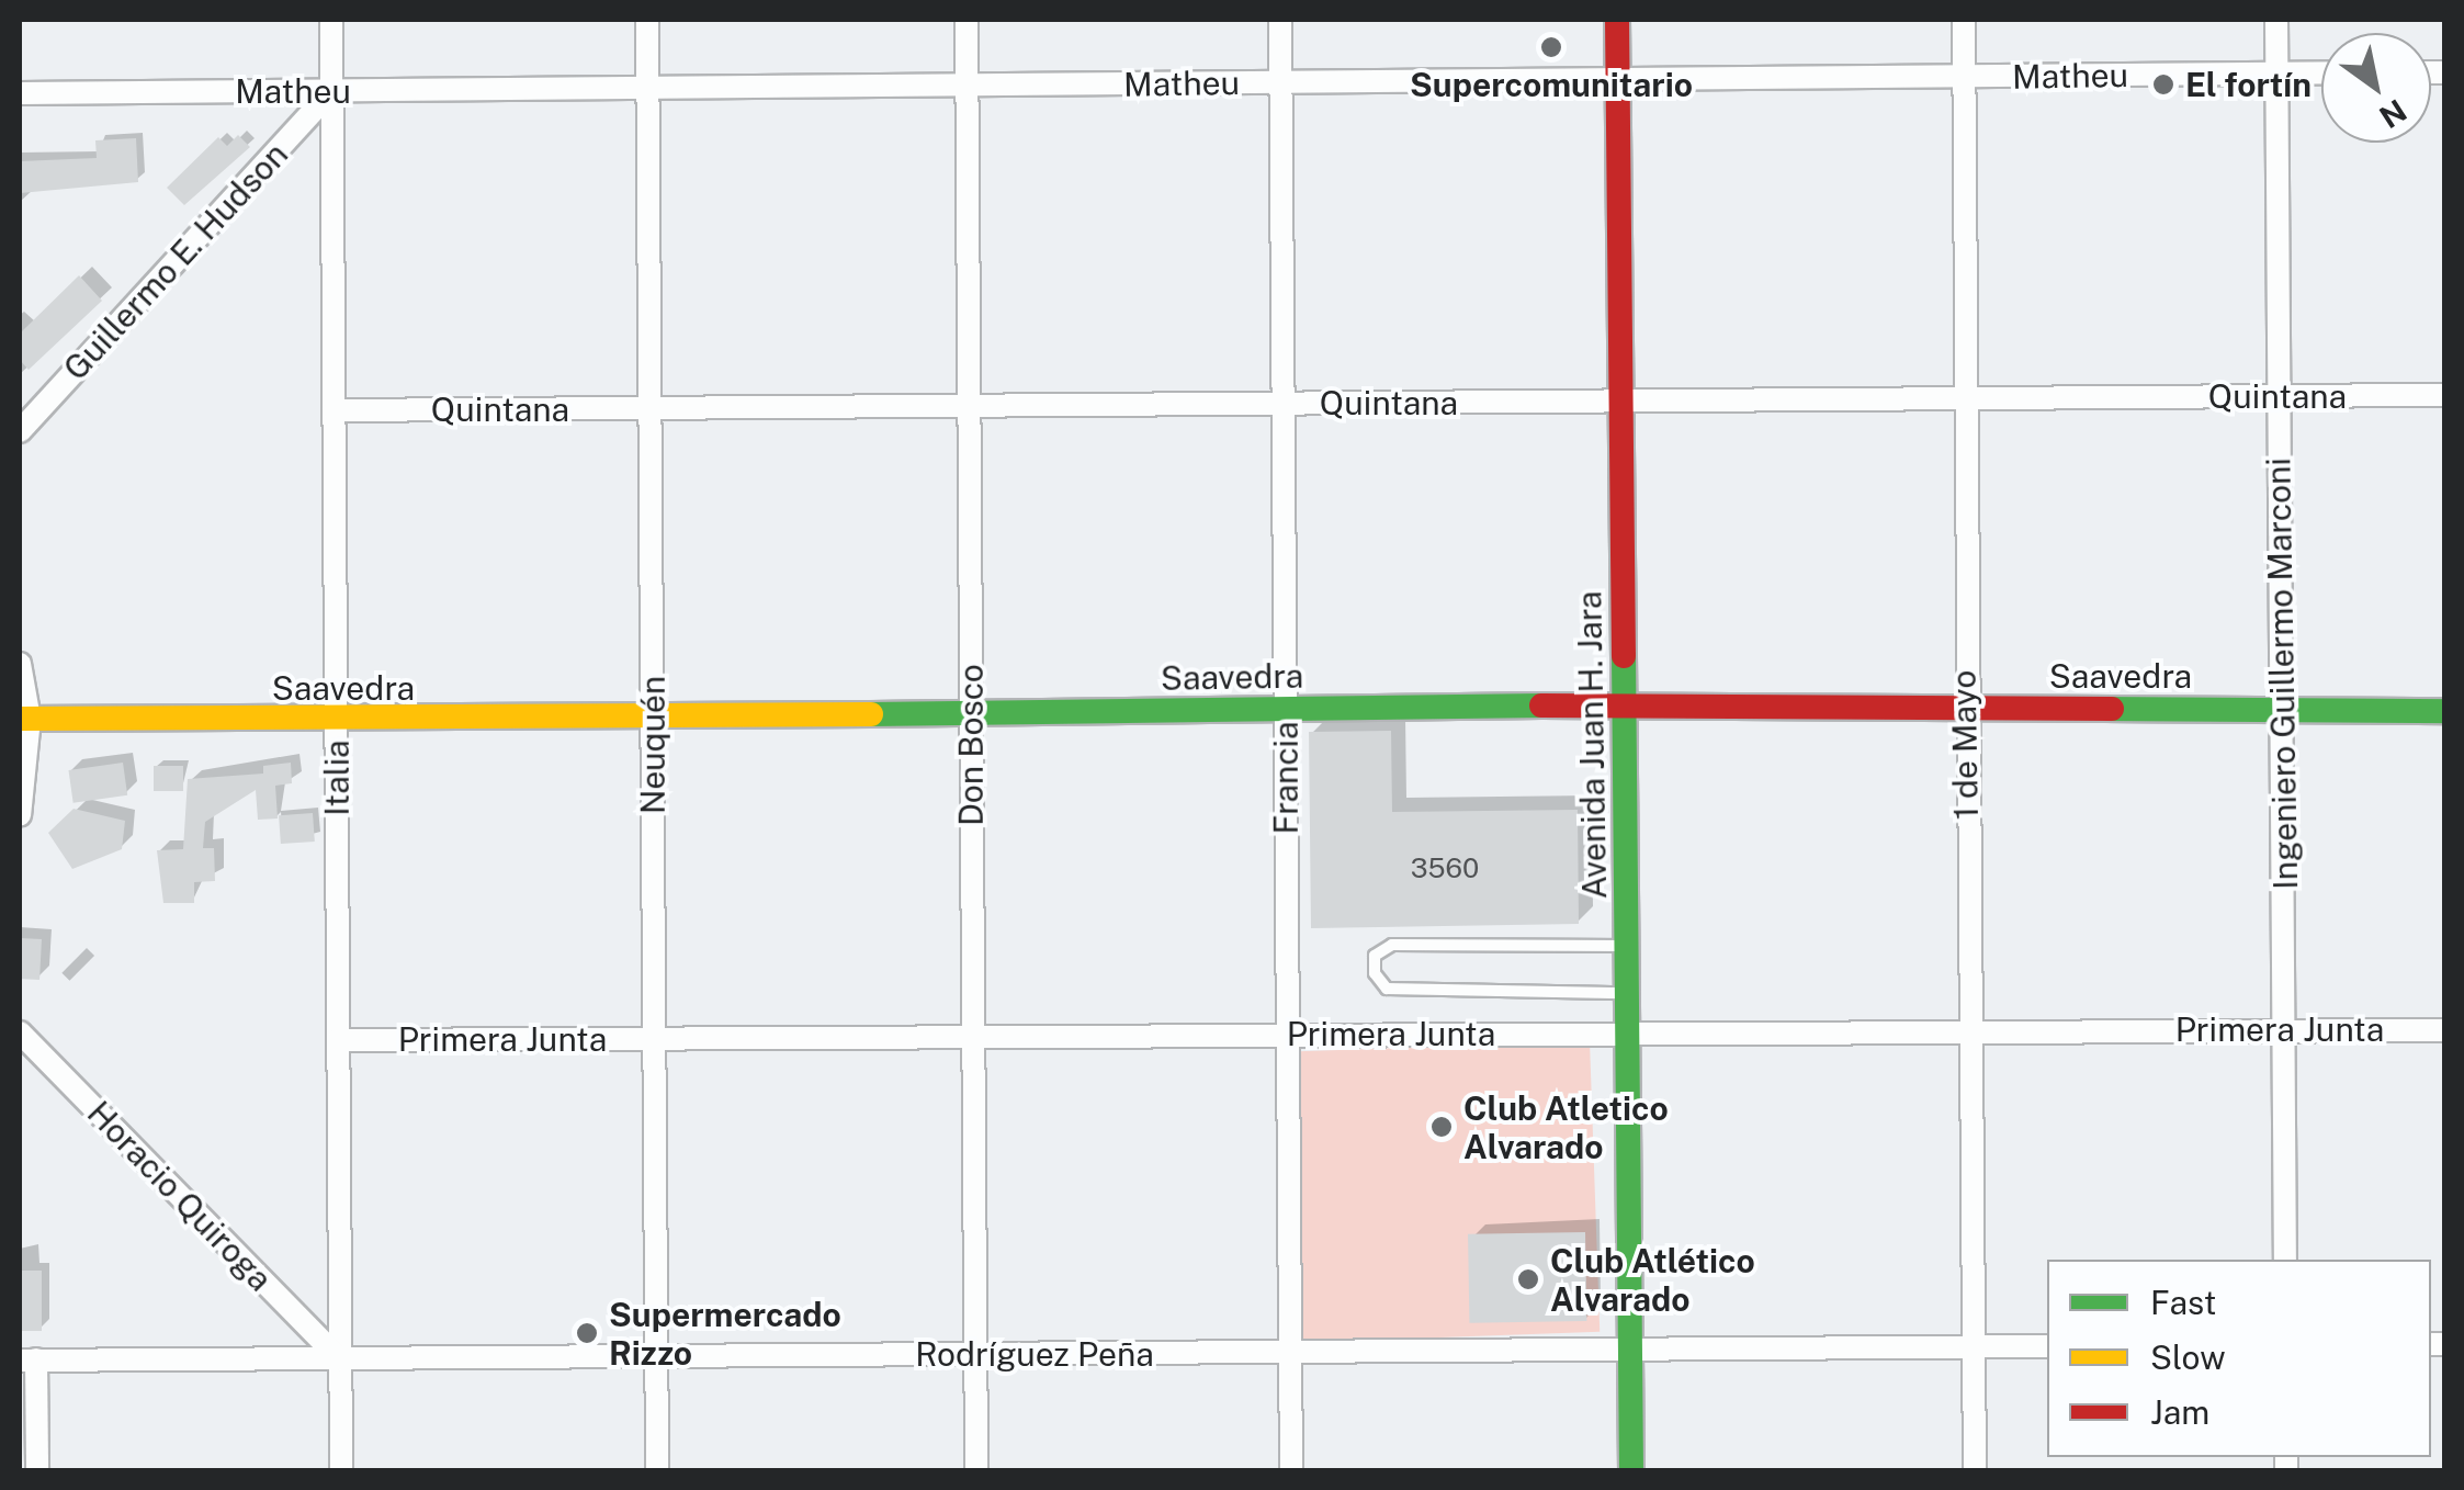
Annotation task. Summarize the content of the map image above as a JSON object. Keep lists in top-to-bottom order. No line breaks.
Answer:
{"streets":{"street":["Matheu","Guillermo E. Hudson","Quintana","Ingeniero Guillermo Marconi","Saavedra","Neuquén","Don Bosco","Avenida Juan H. Jara","1 de Mayo","Italia","Francia","Primera Junta","Horacio Quiroga","Rodríguez Peña"]},"crossings":[["Matheu","Guillermo E. Hudson"],["Matheu","Ingeniero Guillermo Marconi"],["Matheu","Neuquén"],["Matheu","Don Bosco"],["Matheu","Avenida Juan H. Jara"],["Matheu","1 de Mayo"],["Matheu","Italia"],["Matheu","Francia"],["Guillermo E. Hudson","Italia"],["Quintana","Ingeniero Guillermo Marconi"],["Quintana","Neuquén"],["Quintana","Don Bosco"],["Quintana","Avenida Juan H. Jara"],["Quintana","1 de Mayo"],["Quintana","Italia"],["Quintana","Francia"],["Ingeniero Guillermo Marconi","Saavedra"],["Ingeniero Guillermo Marconi","Primera Junta"],["Saavedra","Neuquén"],["Saavedra","Don Bosco"],["Saavedra","Avenida Juan H. Jara"],["Saavedra","1 de Mayo"],["Saavedra","Italia"],["Saavedra","Francia"],["Neuquén","Primera Junta"],["Neuquén","Rodríguez Peña"],["Don Bosco","Primera Junta"],["Don Bosco","Rodríguez Peña"],["Avenida Juan H. Jara","Primera Junta"],["Avenida Juan H. Jara","Rodríguez Peña"],["1 de Mayo","Primera Junta"],["1 de Mayo","Rodríguez Peña"],["Italia","Primera Junta"],["Italia","Horacio Quiroga"],["Italia","Rodríguez Peña"],["Francia","Primera Junta"],["Francia","Rodríguez Peña"],["Horacio Quiroga","Rodríguez Peña"]],"places":["Supercomunitario","El fortín","Club Atletico Alvarado","Club Atlético Alvarado","Supermercado Rizzo"],"house_numbers":["3560"],"legend":["Fast","Slow","Jam"],"north":"bottom right"}
